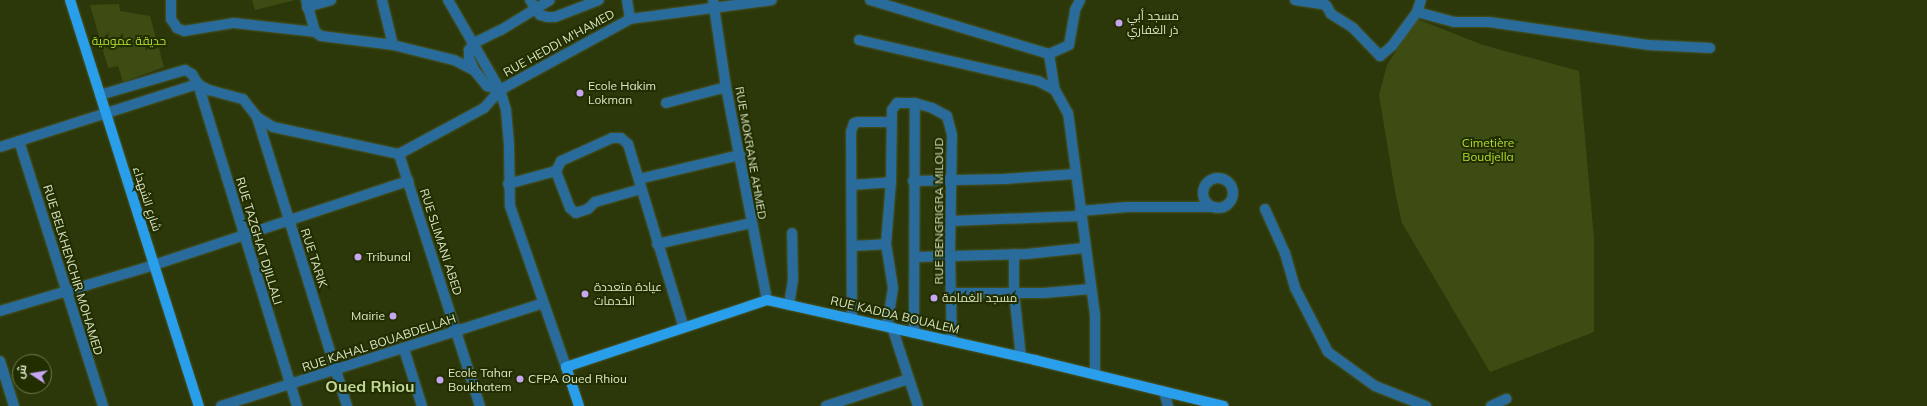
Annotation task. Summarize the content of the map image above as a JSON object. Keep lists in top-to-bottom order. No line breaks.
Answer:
{"streets":{"main road":["شارع الشهداء","RUE KADDA BOUALEM"],"street":["RUE HEDDI M'HAMED","RUE MOKRANE AHMED","RUE BENGRIGRA MILOUD","RUE TAZGHAT DJILLALI","RUE SLIMANI ABED","RUE TARIK","RUE BELKHENCHIR MOHAMED","RUE KAHAL BOUABDELLAH"]},"crossings":[["RUE HEDDI M'HAMED","RUE MOKRANE AHMED"],["RUE HEDDI M'HAMED","RUE SLIMANI ABED"],["RUE MOKRANE AHMED","RUE KADDA BOUALEM"],["RUE BENGRIGRA MILOUD","RUE KADDA BOUALEM"],["RUE TAZGHAT DJILLALI","RUE KAHAL BOUABDELLAH"],["RUE SLIMANI ABED","RUE KAHAL BOUABDELLAH"],["RUE TARIK","RUE KAHAL BOUABDELLAH"]],"districts":["Oued Rhiou"],"parks":["حديقة عمومية","Cimetière Boudjella"],"places":["مسجد أبي ذر الغفاري","Ecole Hakim Lokman","Tribunal","عيادة متعددة الخدمات","مسجد الغمامة","Mairie","CFPA Oued Rhiou","Ecole Tahar Boukhatem"],"north":"left"}
